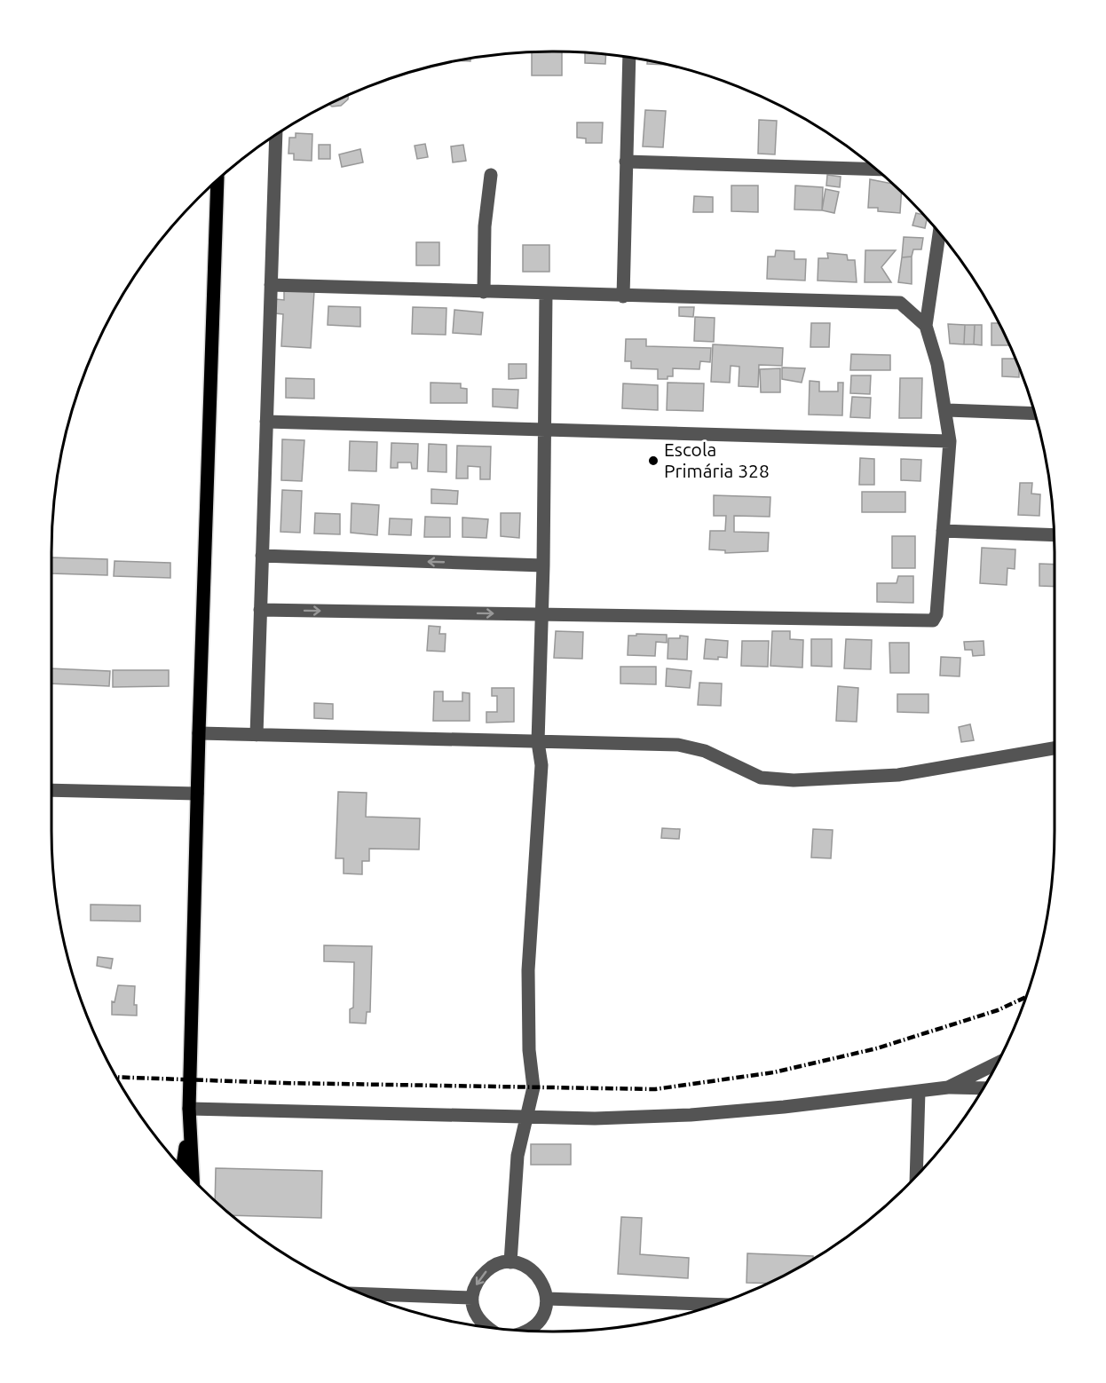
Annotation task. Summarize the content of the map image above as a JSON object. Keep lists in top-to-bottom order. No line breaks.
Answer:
{"places":["Escola Primária 328"]}
